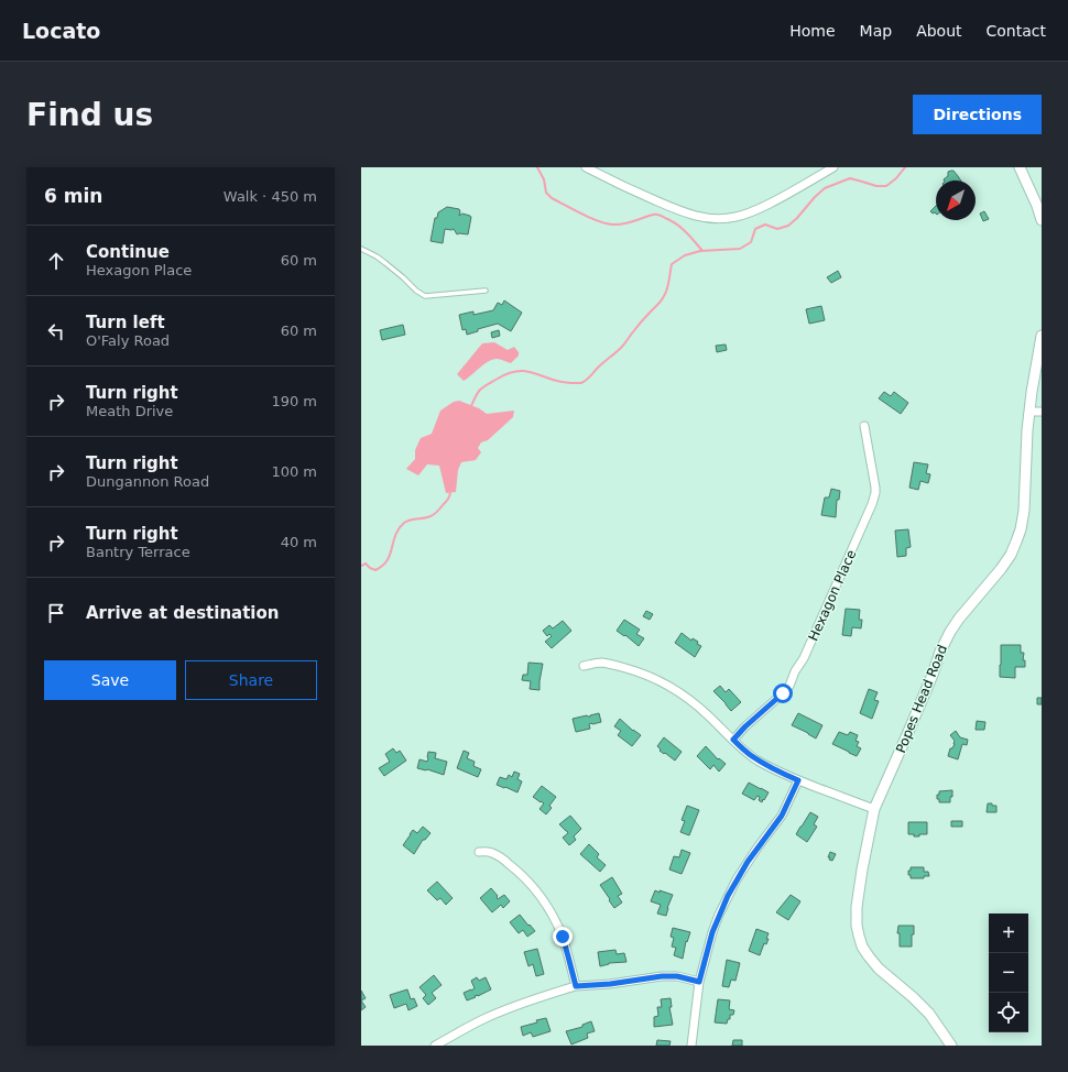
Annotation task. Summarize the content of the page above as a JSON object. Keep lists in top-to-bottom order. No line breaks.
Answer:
{"streets":{"street":["Hexagon Place","Popes Head Road"]},"north":"bottom left","page":{"header":"Locato","nav":["Home","Map","About","Contact"],"buttons":["Directions",["Save","Share"]],"title":"Find us","heading":["6 min","Walk · 450 m"],"list":[["Continue","Hexagon Place","60 m"],["Turn left","O'Faly Road","60 m"],["Turn right","Meath Drive","190 m"],["Turn right","Dungannon Road","100 m"],["Turn right","Bantry Terrace","40 m"],"Arrive at destination"],"map_buttons":["+","−"]}}
